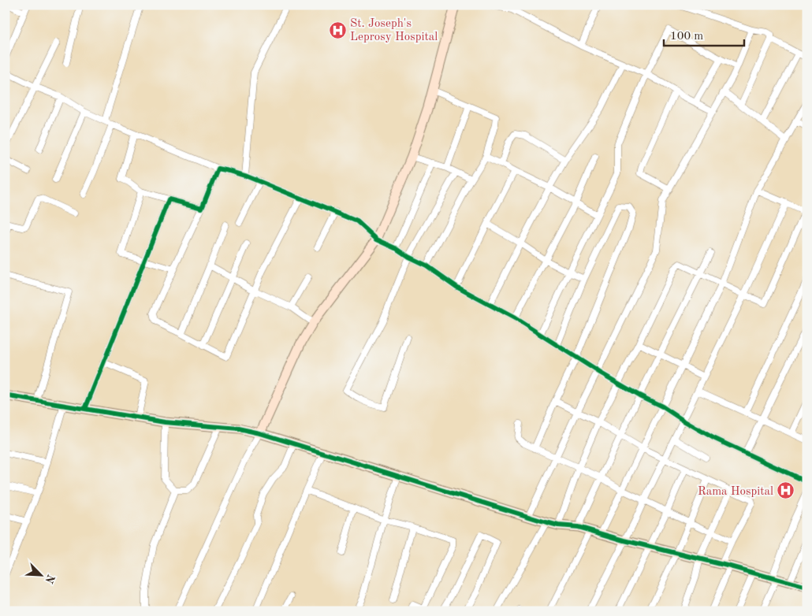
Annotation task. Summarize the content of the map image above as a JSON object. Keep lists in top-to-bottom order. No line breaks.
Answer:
{"places":{"hospital":["St. Joseph's Leprosy Hospital","Rama Hospital"]},"scale_bar":"100 m","north":"bottom right"}
